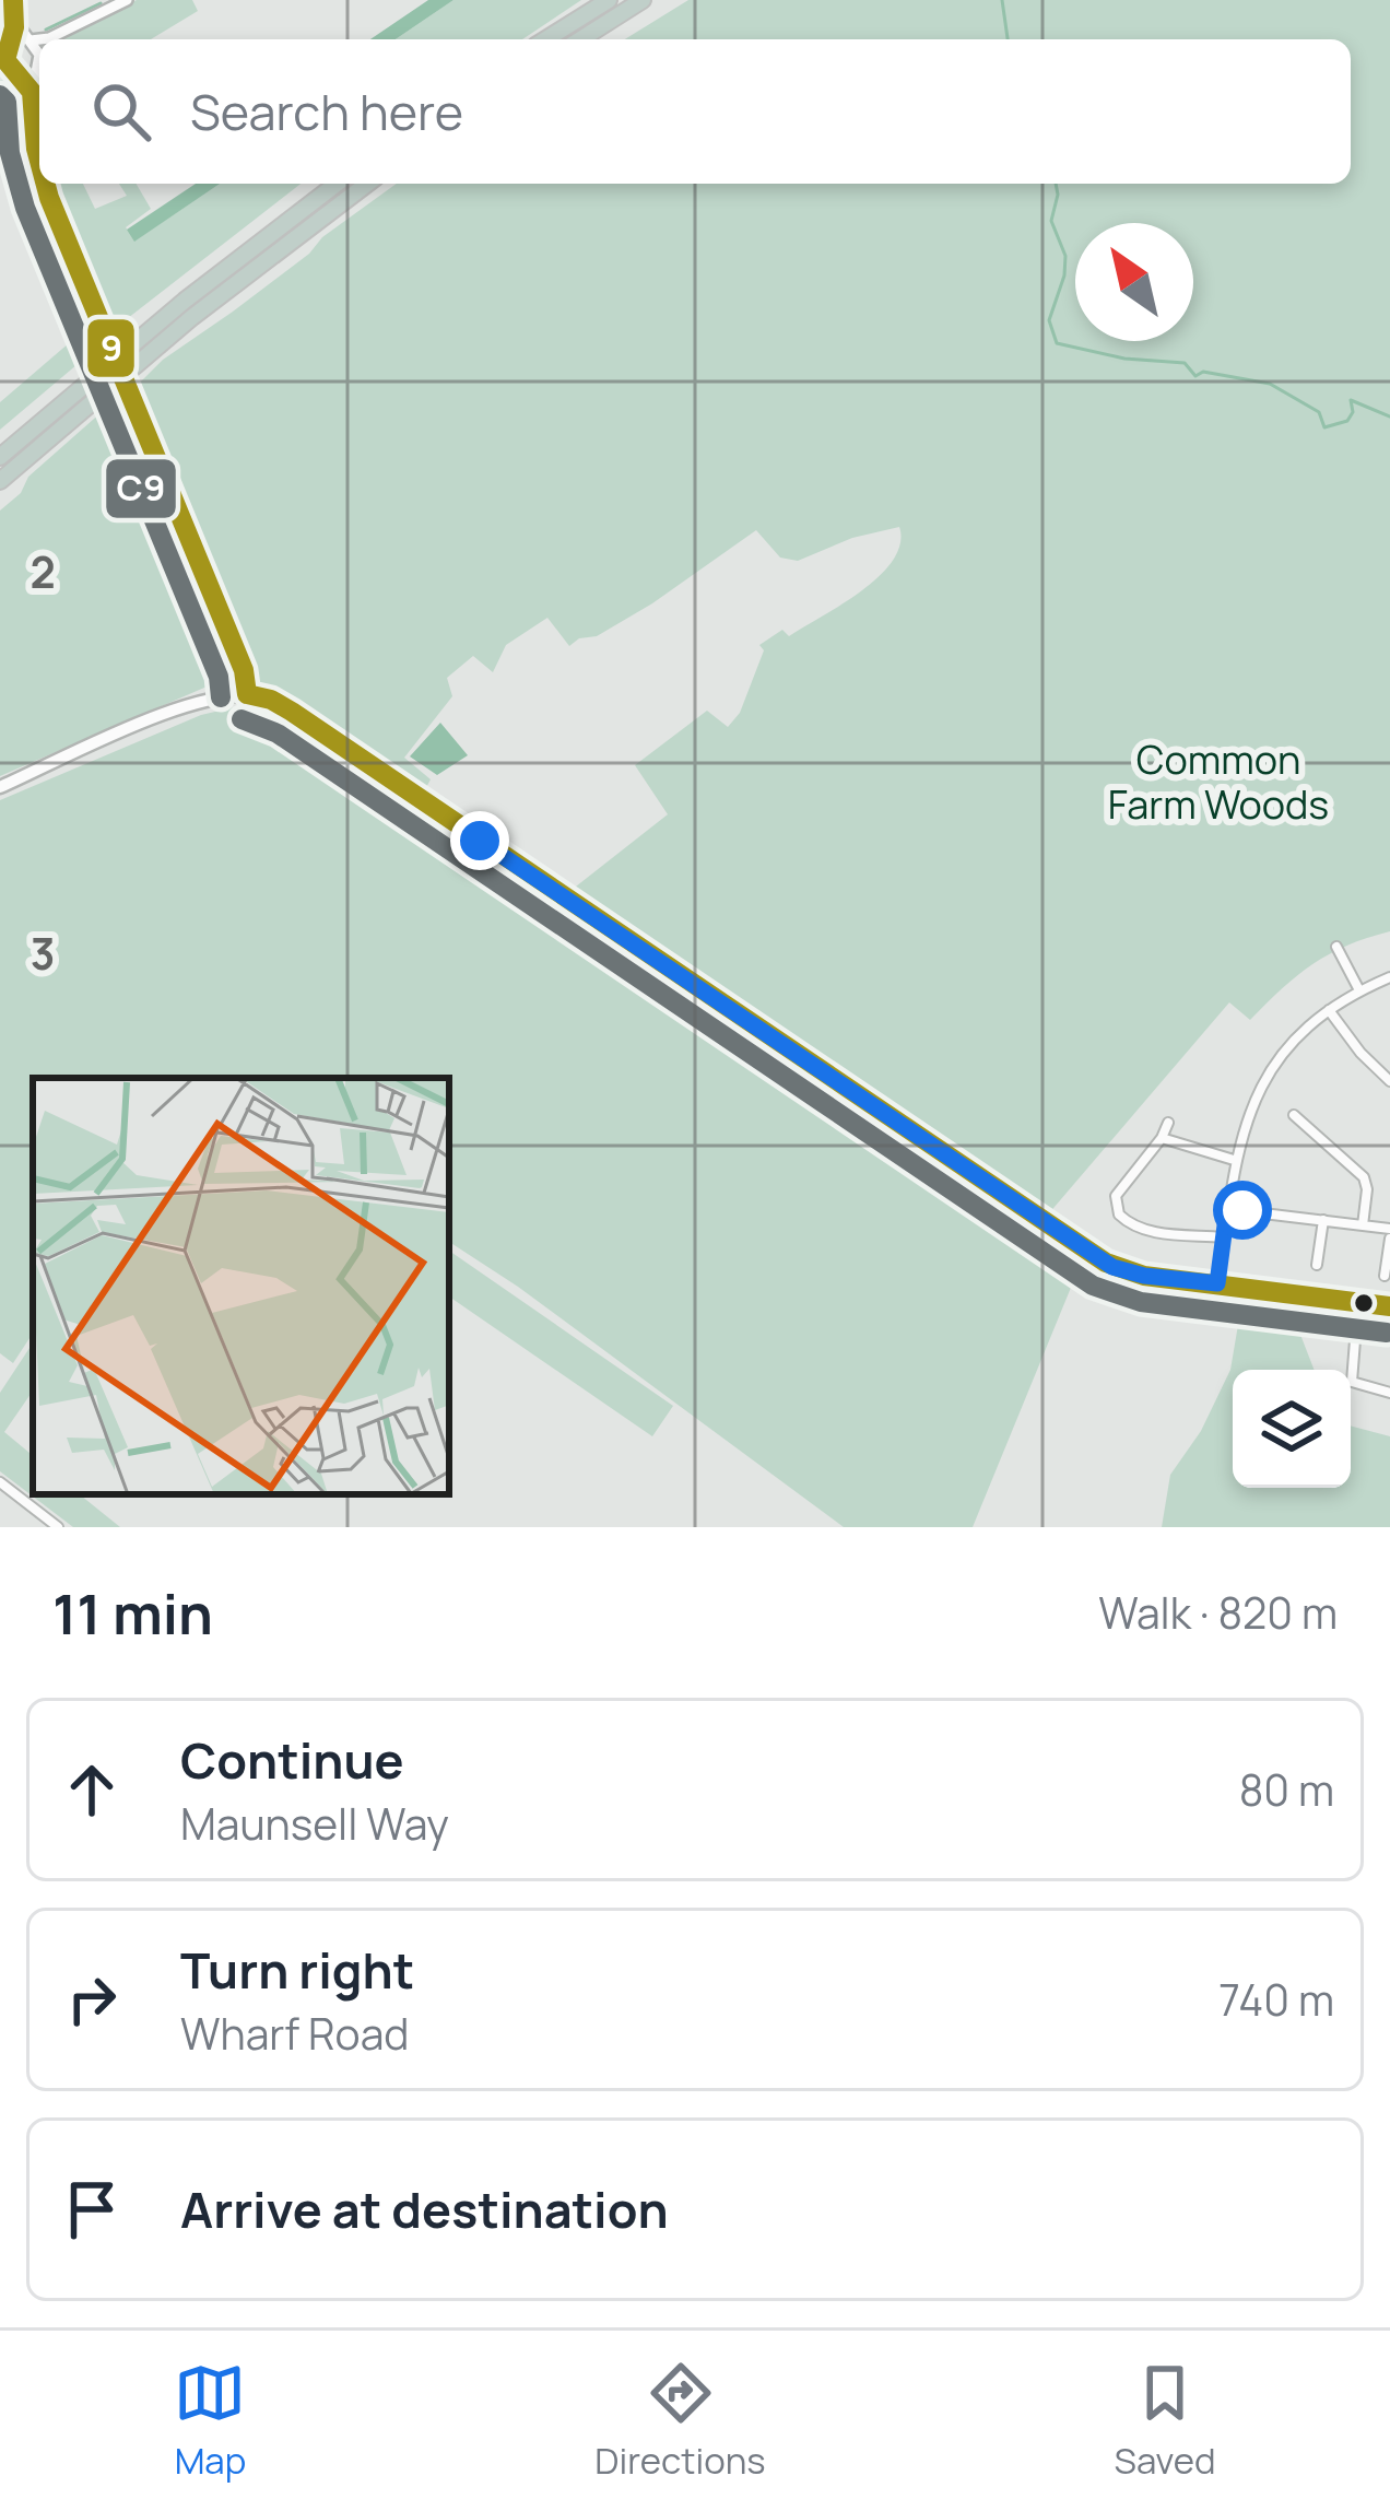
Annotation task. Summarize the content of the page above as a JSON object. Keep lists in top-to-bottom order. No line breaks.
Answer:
{"parks":["Common Farm Woods"],"lines":["transit line 9","transit line C9"],"north":"top left","page":{"search":"Search here","heading":["11 min","Walk · 820 m"],"list":[["Continue","Maunsell Way","80 m"],["Turn right","Wharf Road","740 m"],"Arrive at destination"],"nav":["Map","Directions","Saved"]},"grid":{"rows":["2","3"]}}
